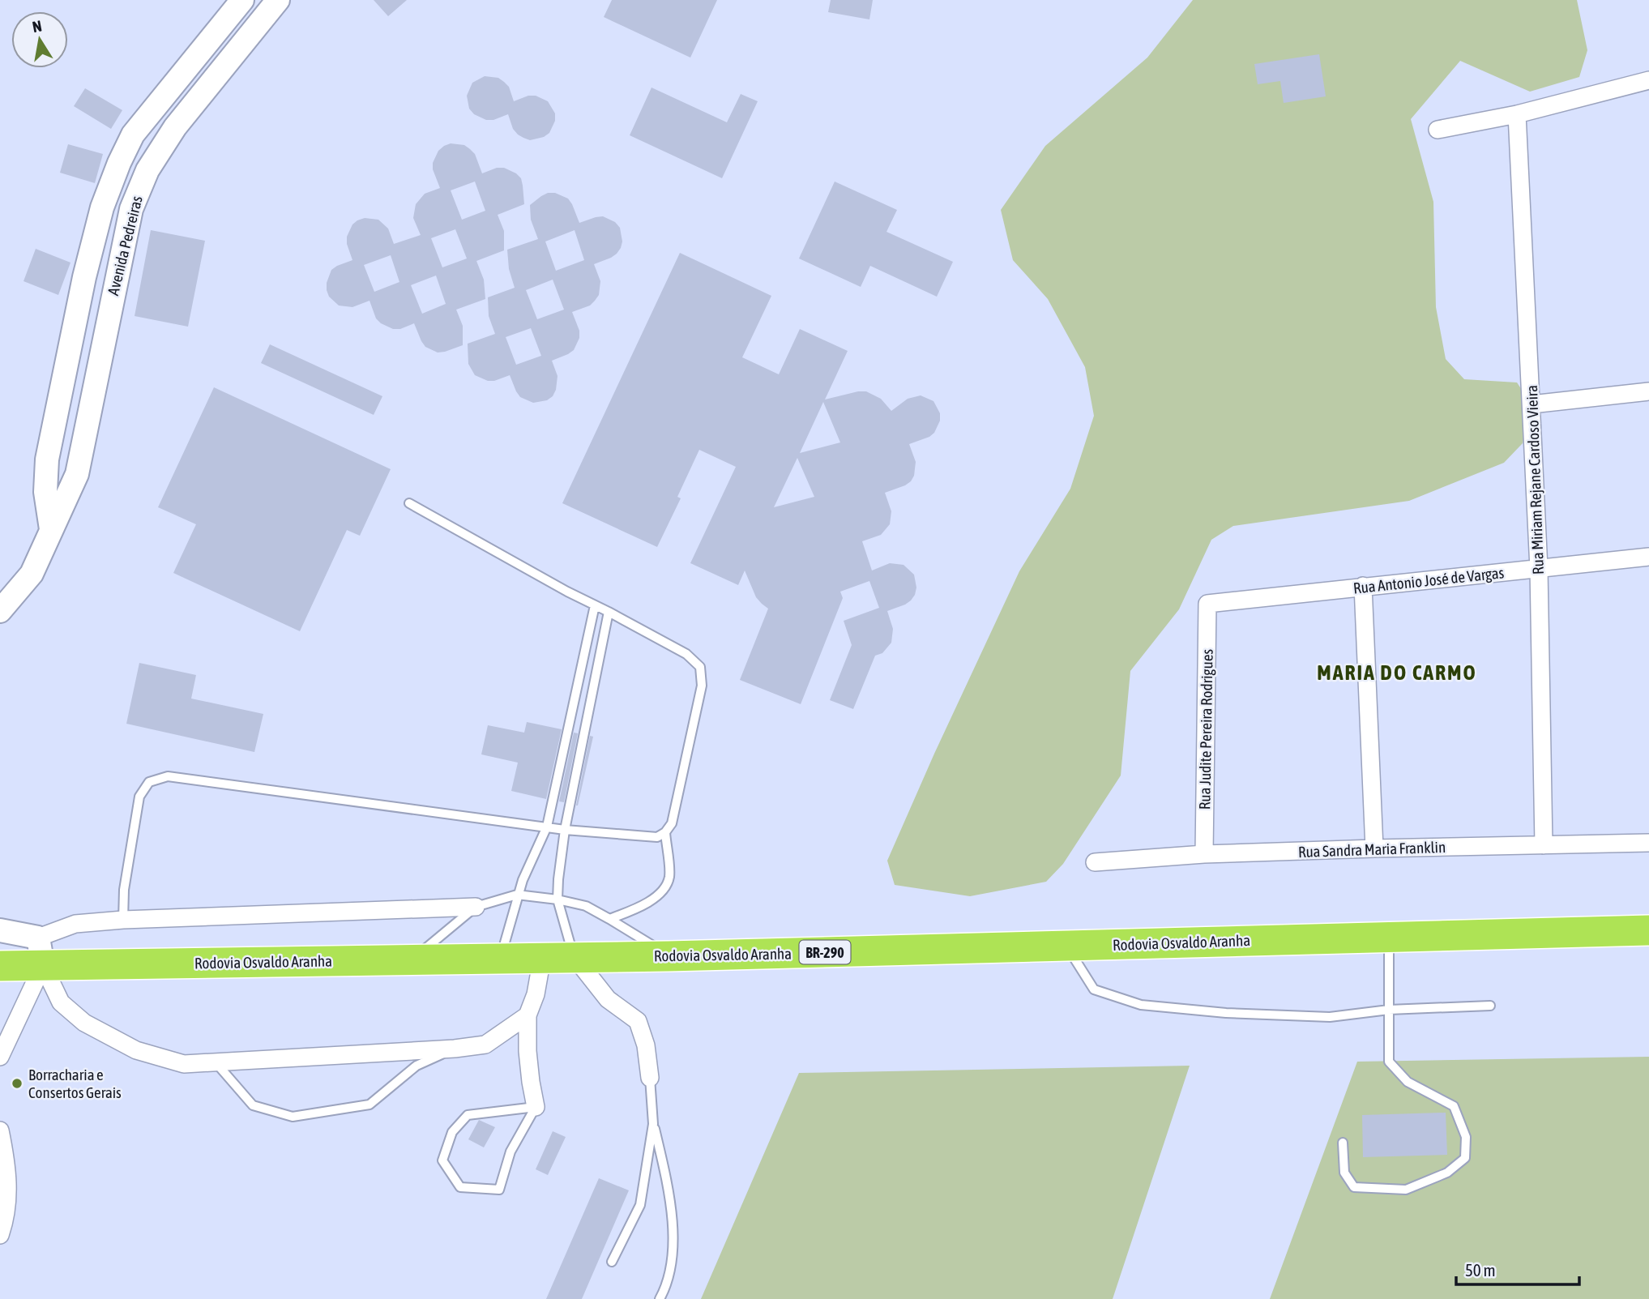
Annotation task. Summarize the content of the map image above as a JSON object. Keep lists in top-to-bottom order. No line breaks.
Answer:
{"streets":{"highway":["Rodovia Osvaldo Aranha","BR-290"],"main road":["Avenida Pedreiras"],"street":["Rua Miriam Rejane Cardoso Vieira","Rua Antonio José de Vargas","Rua Judite Pereira Rodrigues","Rua Sandra Maria Franklin"]},"crossings":[["Rua Miriam Rejane Cardoso Vieira","Rua Antonio José de Vargas"],["Rua Miriam Rejane Cardoso Vieira","Rua Sandra Maria Franklin"],["Rua Antonio José de Vargas","Rua Judite Pereira Rodrigues"],["Rua Judite Pereira Rodrigues","Rua Sandra Maria Franklin"]],"districts":["MARIA DO CARMO"],"places":["Borracharia e Consertos Gerais"],"scale_bar":"50 m","north":"top"}
